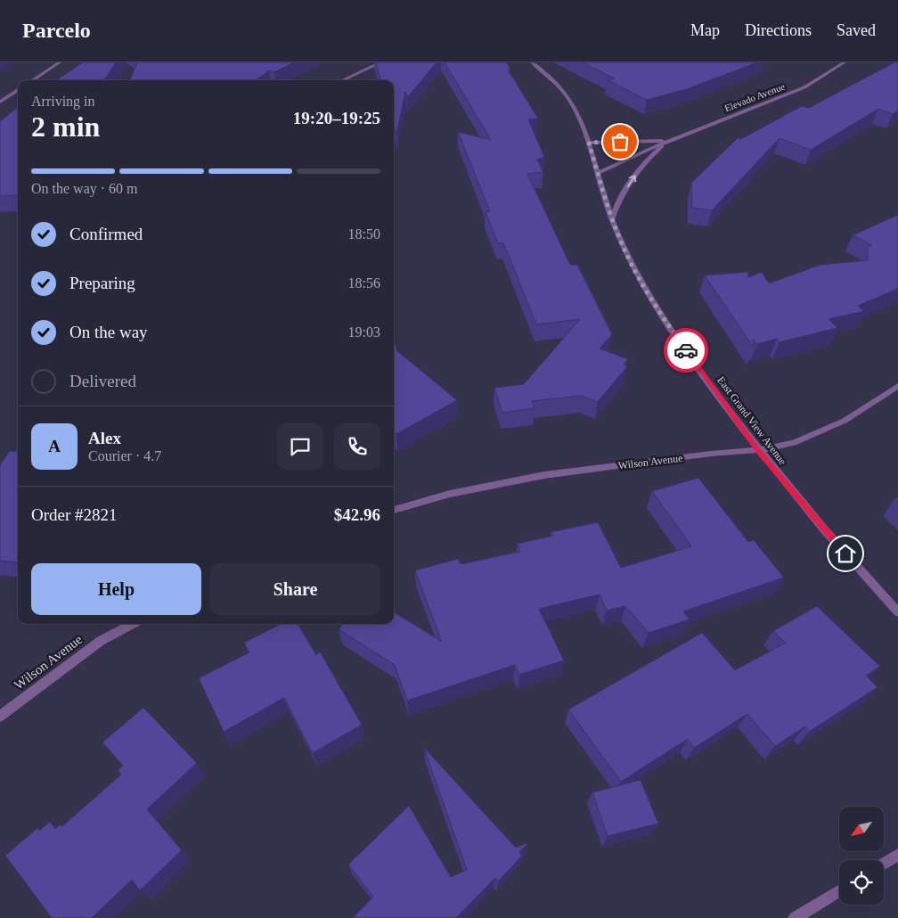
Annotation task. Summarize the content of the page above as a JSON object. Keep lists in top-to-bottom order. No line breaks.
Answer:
{"streets":{"street":["Elevado Avenue","East Grand View Avenue","Wilson Avenue"]},"crossings":[["Elevado Avenue","East Grand View Avenue"],["East Grand View Avenue","Wilson Avenue"]],"north":"bottom left","page":{"header":"Parcelo","nav":["Map","Directions","Saved"],"heading":["2 min","Arriving in","19:20–19:25"],"panel":["Alex","Courier · 4.7","Order #2821","$42.96"],"bar":"On the way · 60 m","list":[["Confirmed","18:50"],["Preparing","18:56"],["On the way","19:03"],"Delivered"],"round":"A","buttons":["Help","Share"]}}
